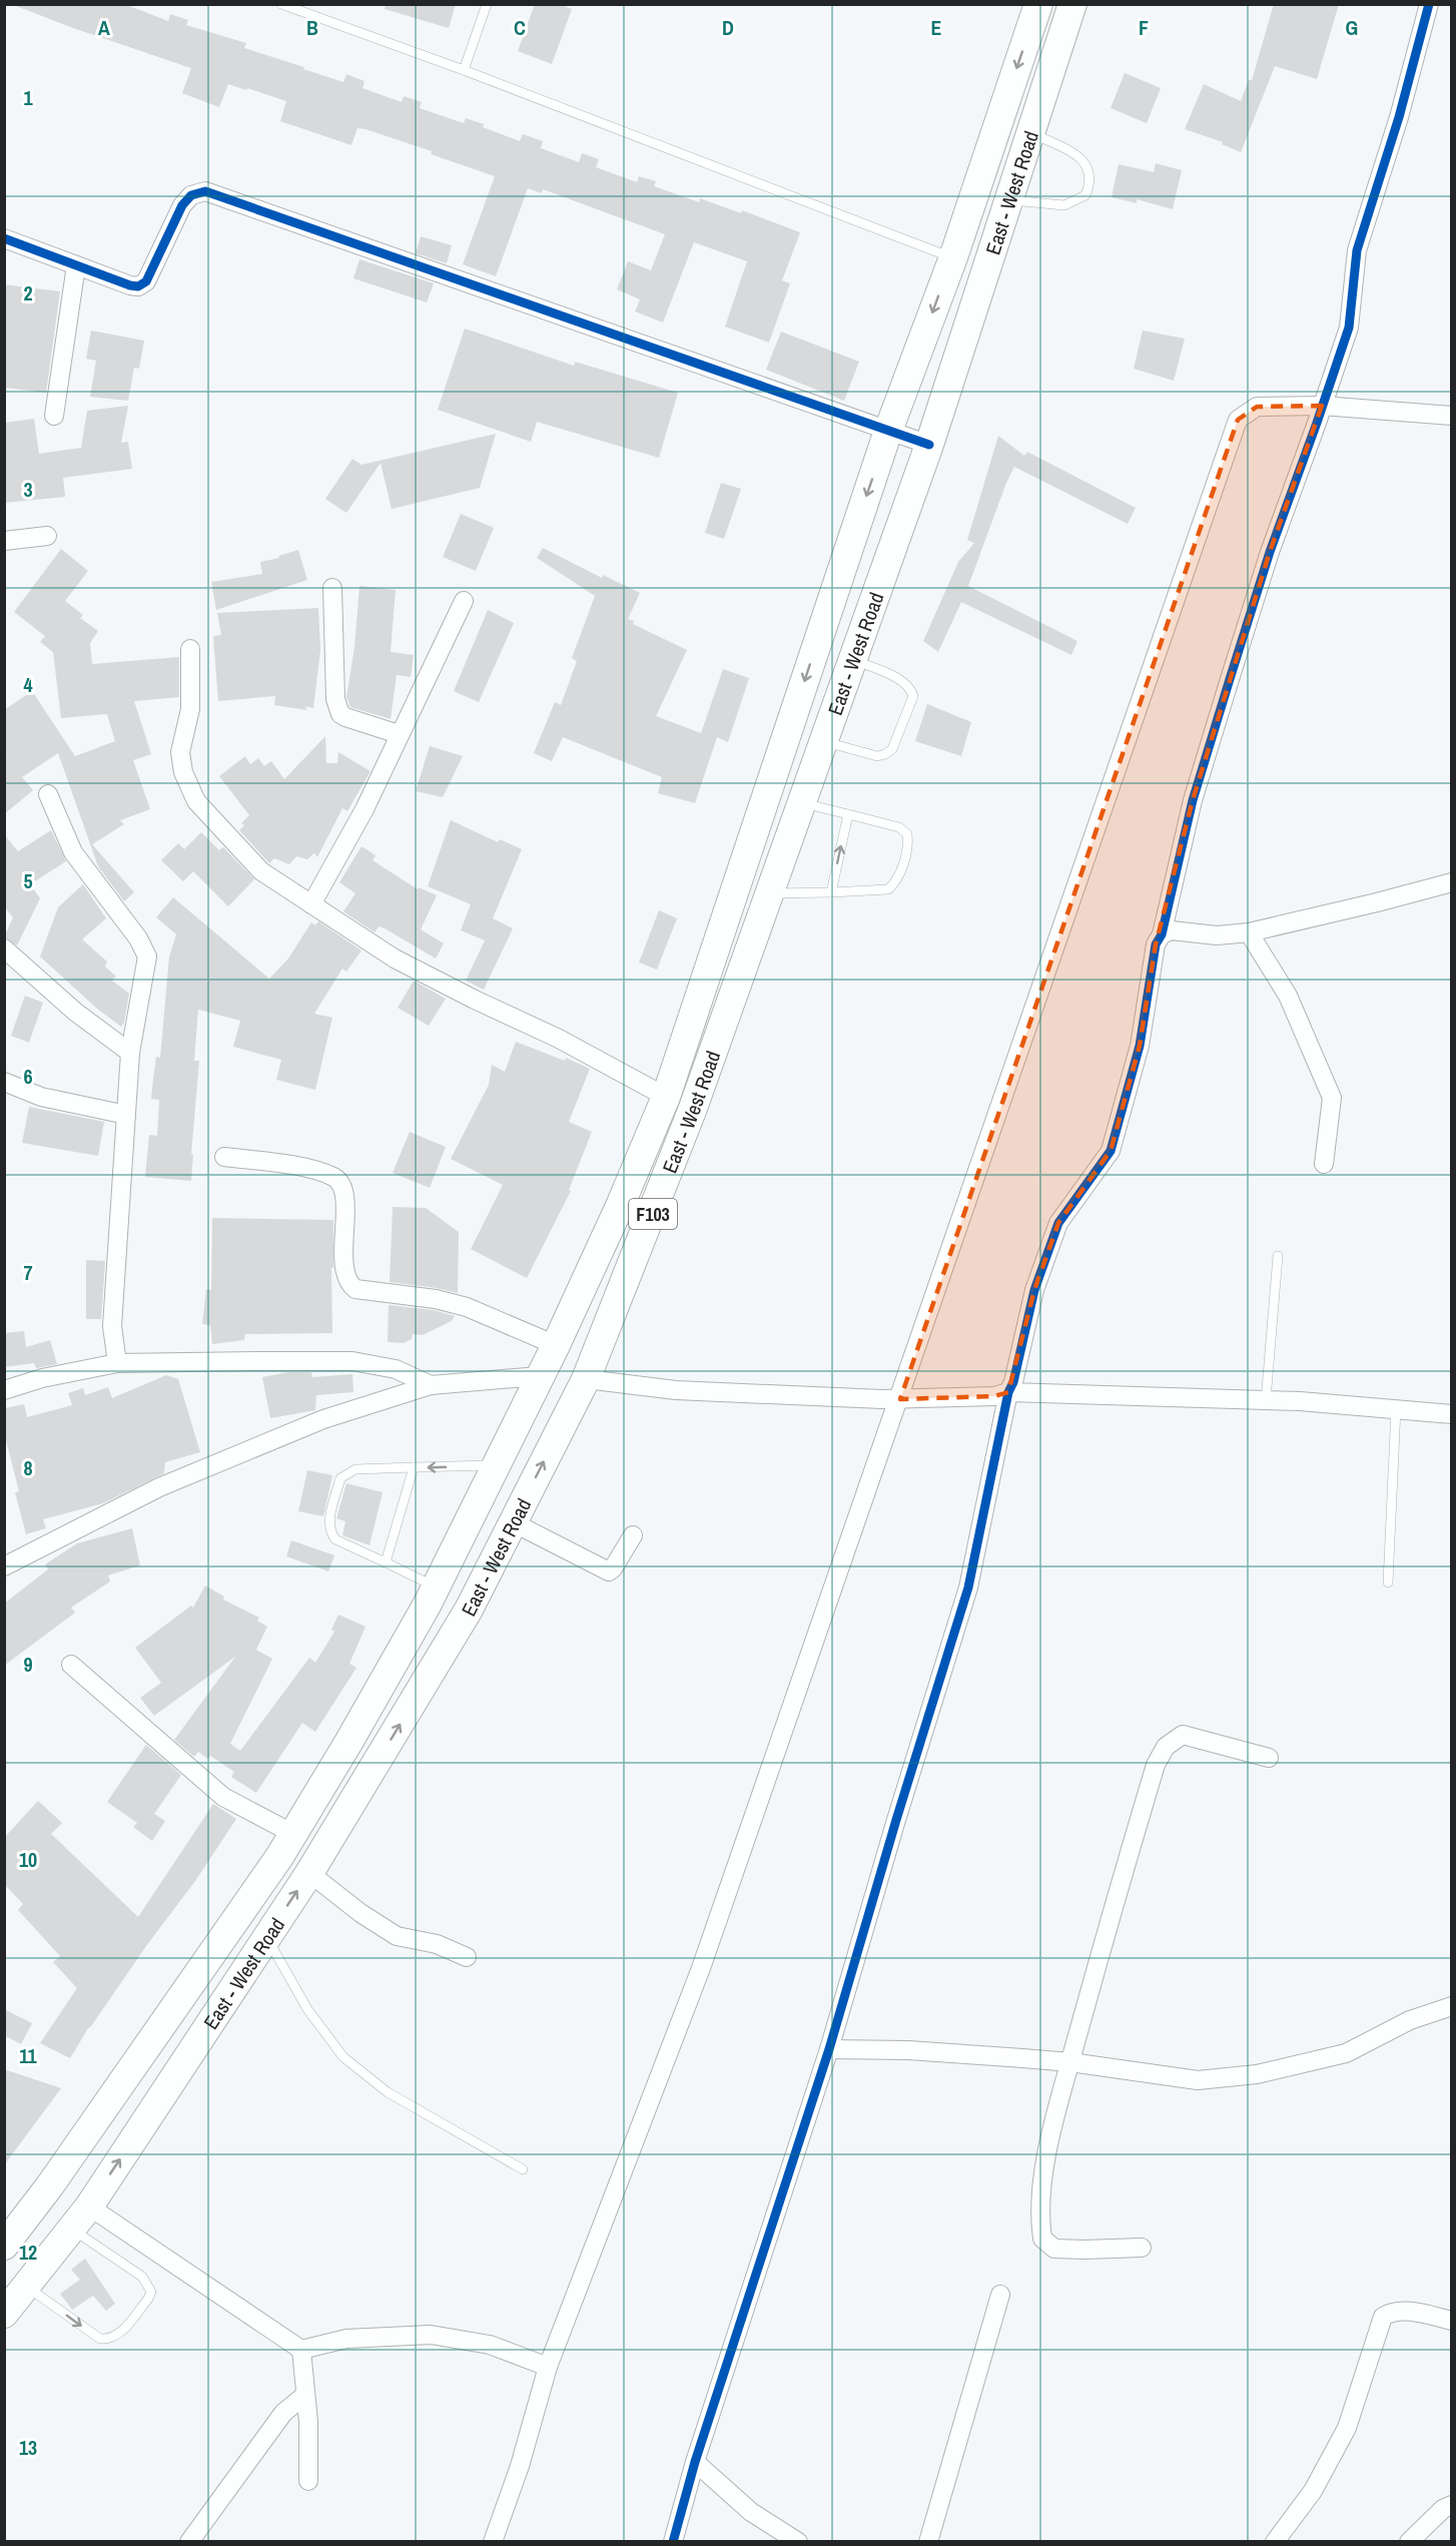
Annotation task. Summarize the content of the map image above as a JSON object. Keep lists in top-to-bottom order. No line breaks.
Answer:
{"streets":{"main road":["East - West Road","F103"]},"grid":{"columns":["A","B","C","D","E","F","G"],"rows":["1","2","3","4","5","6","7","8","9","10","11","12","13"]}}
